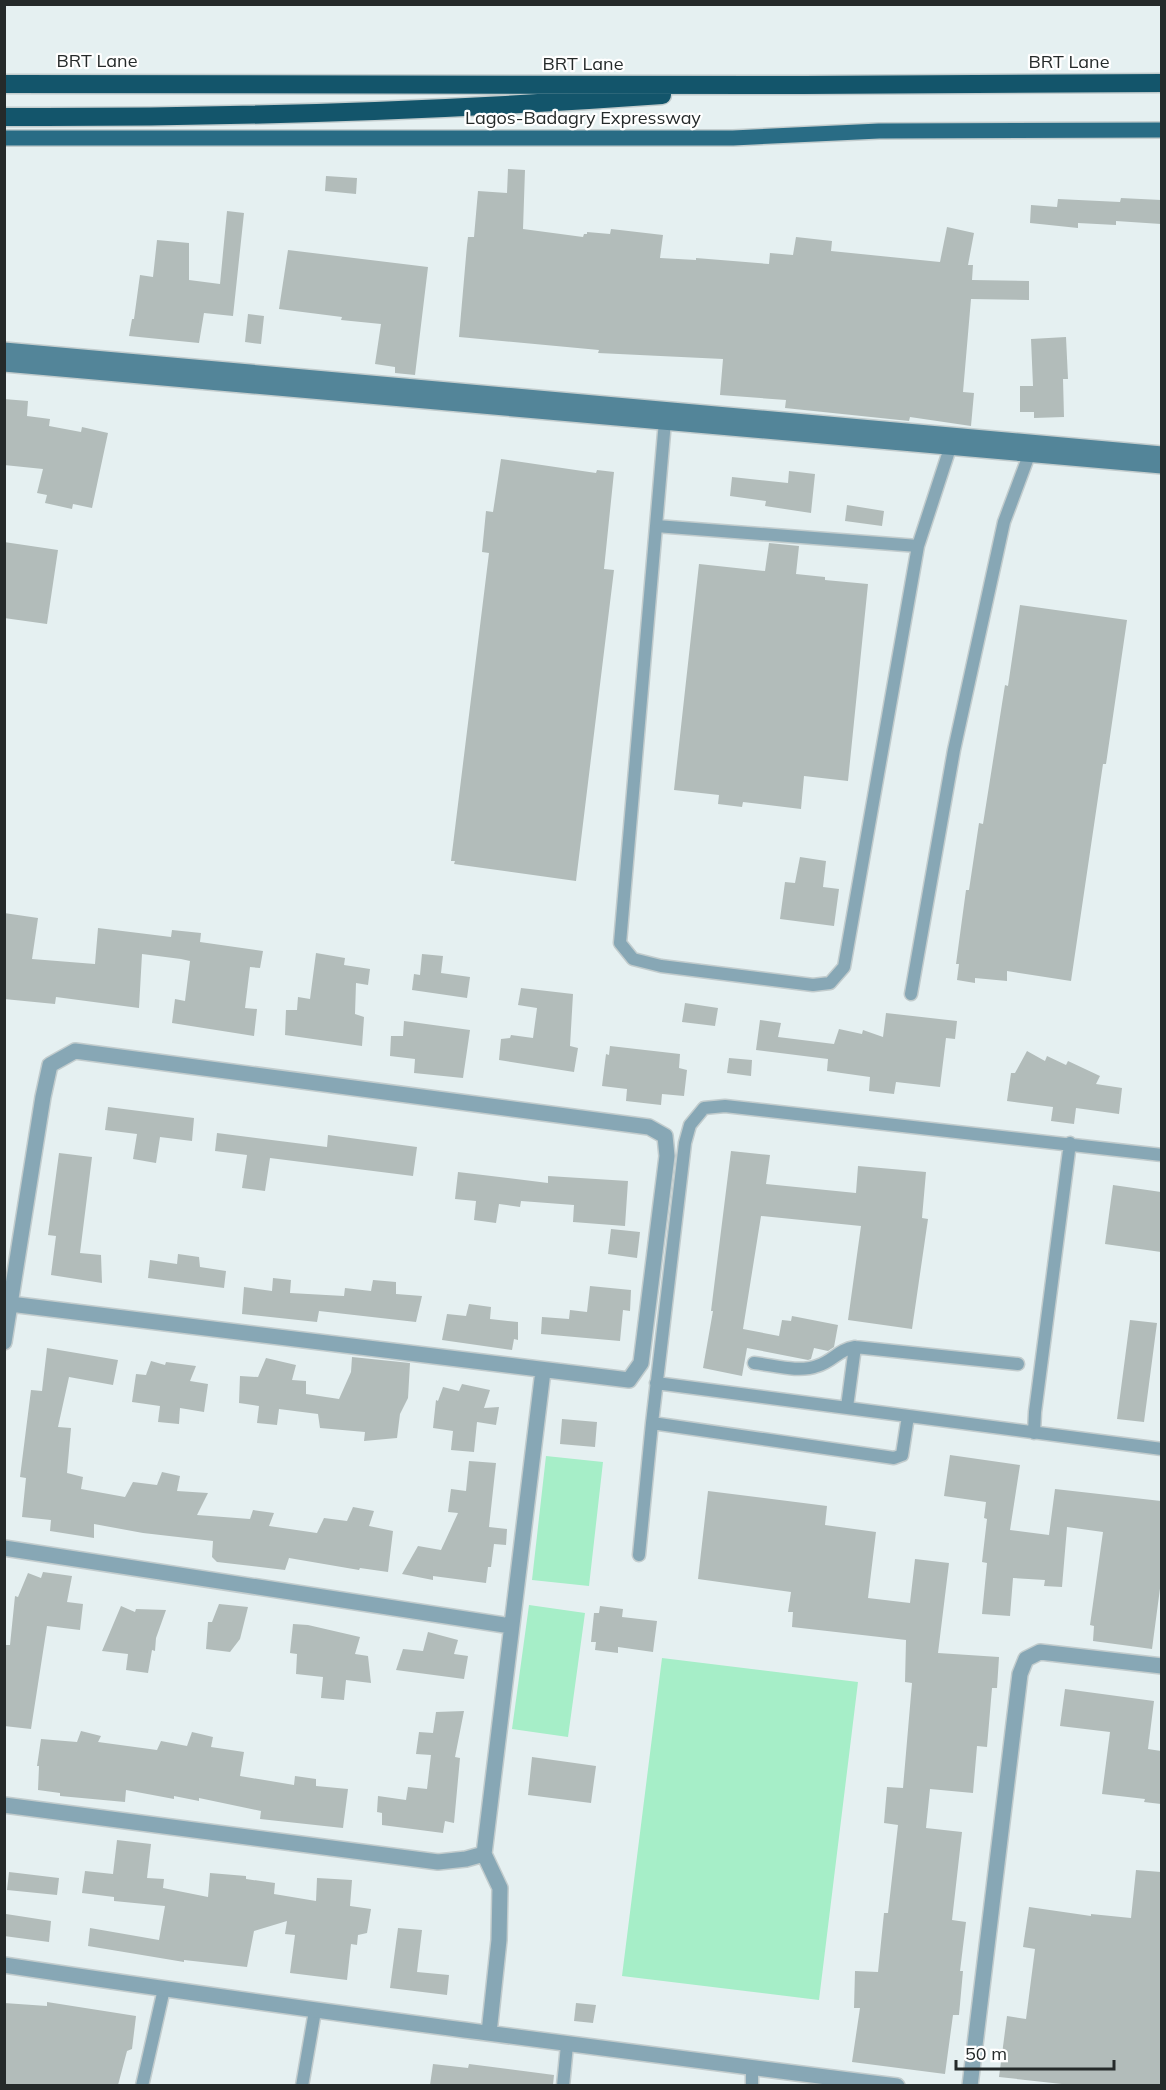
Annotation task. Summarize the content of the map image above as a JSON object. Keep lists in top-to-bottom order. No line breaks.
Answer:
{"streets":{"highway":["Lagos-Badagry Expressway"],"lane":["BRT Lane"]},"crossings":[["BRT Lane","Lagos-Badagry Expressway"]],"scale_bar":"50 m"}
